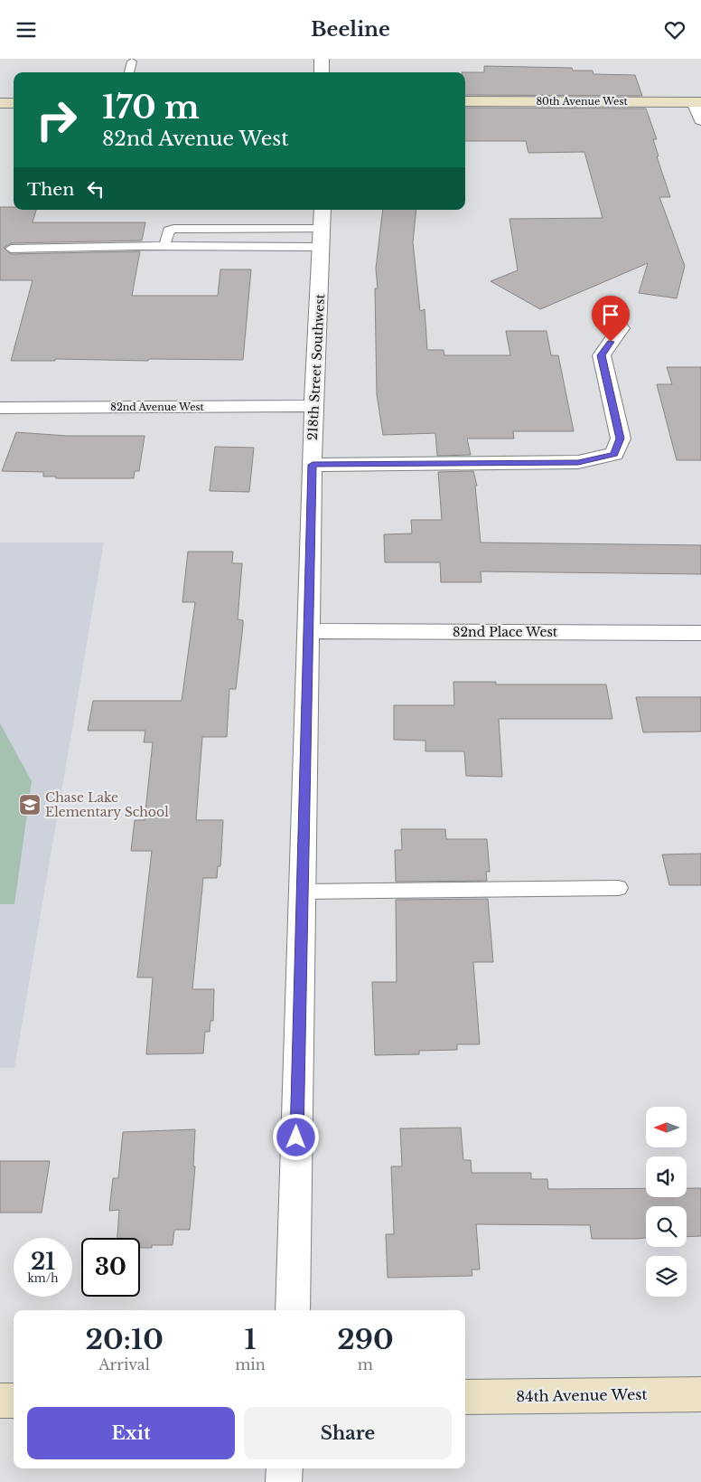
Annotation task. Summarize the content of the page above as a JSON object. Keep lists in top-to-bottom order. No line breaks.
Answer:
{"streets":{"street":["80th Avenue West","218th Street Southwest","82nd Avenue West","82nd Place West","84th Avenue West"]},"crossings":[["218th Street Southwest","82nd Avenue West"],["218th Street Southwest","82nd Place West"]],"places":{"school or university":["Chase Lake Elementary School"]},"north":"left","page":{"header":"Beeline","turn":["170 m","82nd Avenue West"],"then":"Then","speed":"21 km/h","limit":"30","eta":["20:10","Arrival","1","min","290","m"],"buttons":["Exit","Share"]}}
